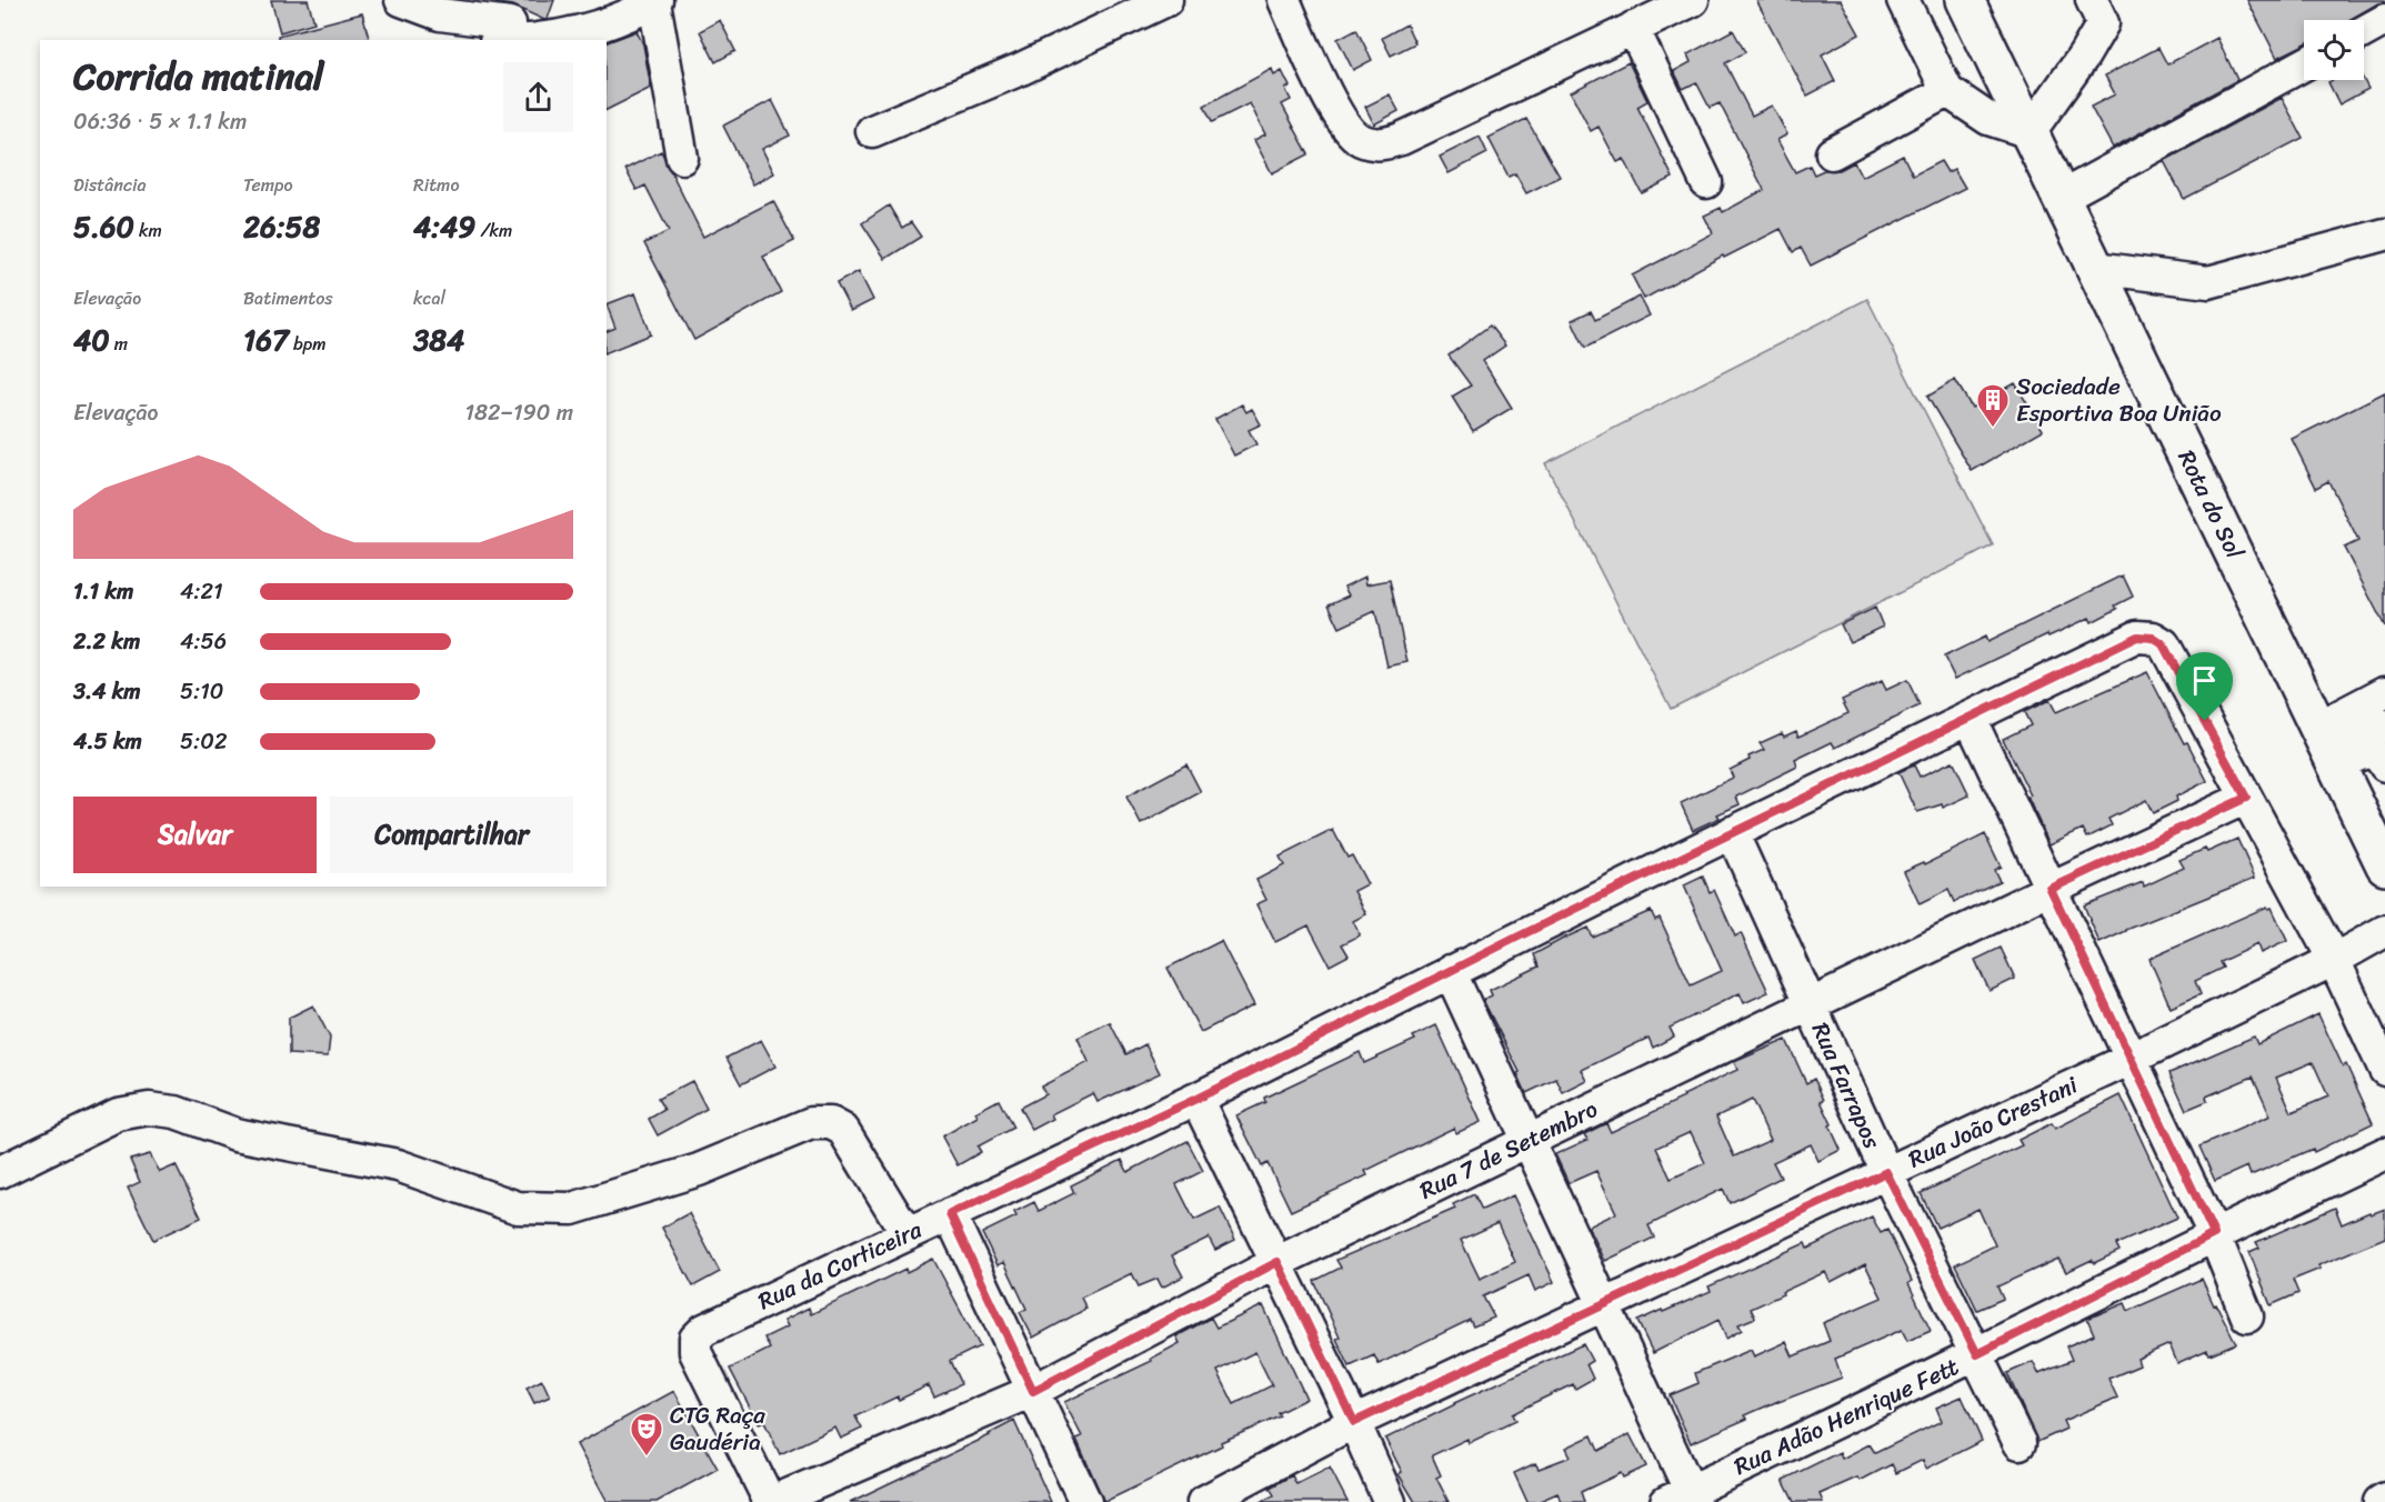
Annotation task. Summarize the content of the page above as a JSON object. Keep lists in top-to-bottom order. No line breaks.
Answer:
{"streets":{"highway":["Rota do Sol"],"street":["Rua Farrapos","Rua João Crestani","Rua 7 de Setembro","Rua da Corticeira","Rua Adão Henrique Fett"]},"crossings":[["Rua Farrapos","Rua João Crestani"],["Rua Farrapos","Rua 7 de Setembro"],["Rua Farrapos","Rua da Corticeira"],["Rua Farrapos","Rua Adão Henrique Fett"],["Rua 7 de Setembro","Rua da Corticeira"]],"places":{"building":["Sociedade Esportiva Boa União"],"theatre":["CTG Raça Gaudéria"]},"page":{"heading":["Corrida matinal","06:36 · 5 × 1.1 km"],"stats":[["Distância","5.60 km"],["Tempo","26:58"],["Ritmo","4:49 /km"],["Elevação","40 m"],["Batimentos","167 bpm"],["kcal","384"]],"chart":["Elevação","182–190 m"],"list":[{"name":"1.1 km","note":"4:21"},{"name":"2.2 km","note":"4:56"},{"name":"3.4 km","note":"5:10"},{"name":"4.5 km","note":"5:02"}],"buttons":["Salvar","Compartilhar"]}}
